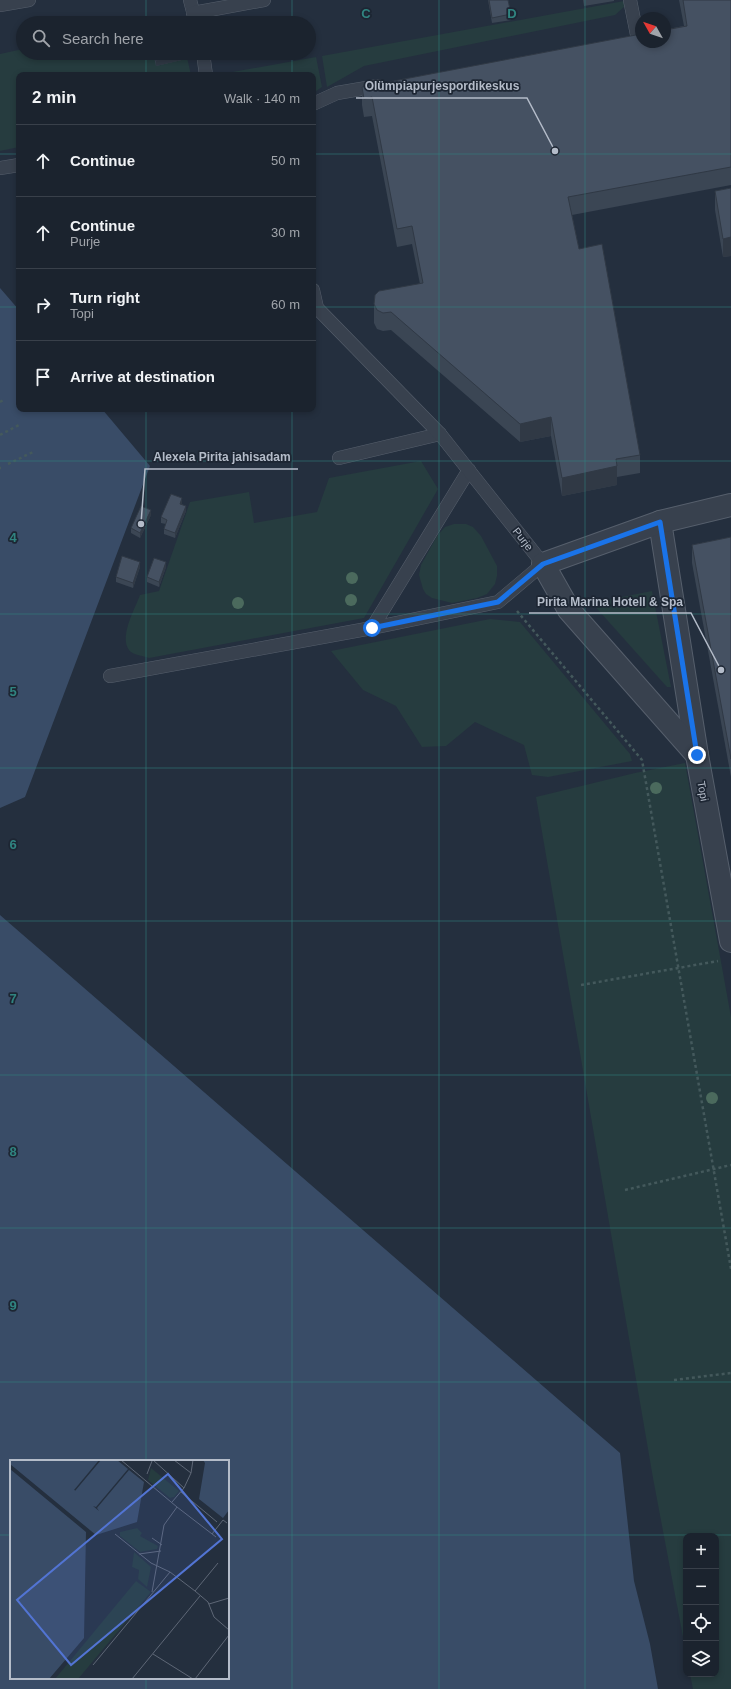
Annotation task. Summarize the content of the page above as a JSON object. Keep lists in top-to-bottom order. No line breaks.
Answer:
{"streets":{"street":["Topi"],"lane":["Purje"]},"places":["Olümpiapurjespordikeskus","Alexela Pirita jahisadam","Pirita Marina Hotell & Spa"],"north":"top left","page":{"search":"Search here","heading":["2 min","Walk · 140 m"],"list":[["Continue","50 m"],["Continue","Purje","30 m"],["Turn right","Topi","60 m"],"Arrive at destination"],"map_buttons":["+","−"]},"grid":{"columns":["C","D"],"rows":["4","5","6","7","8","9"]}}
